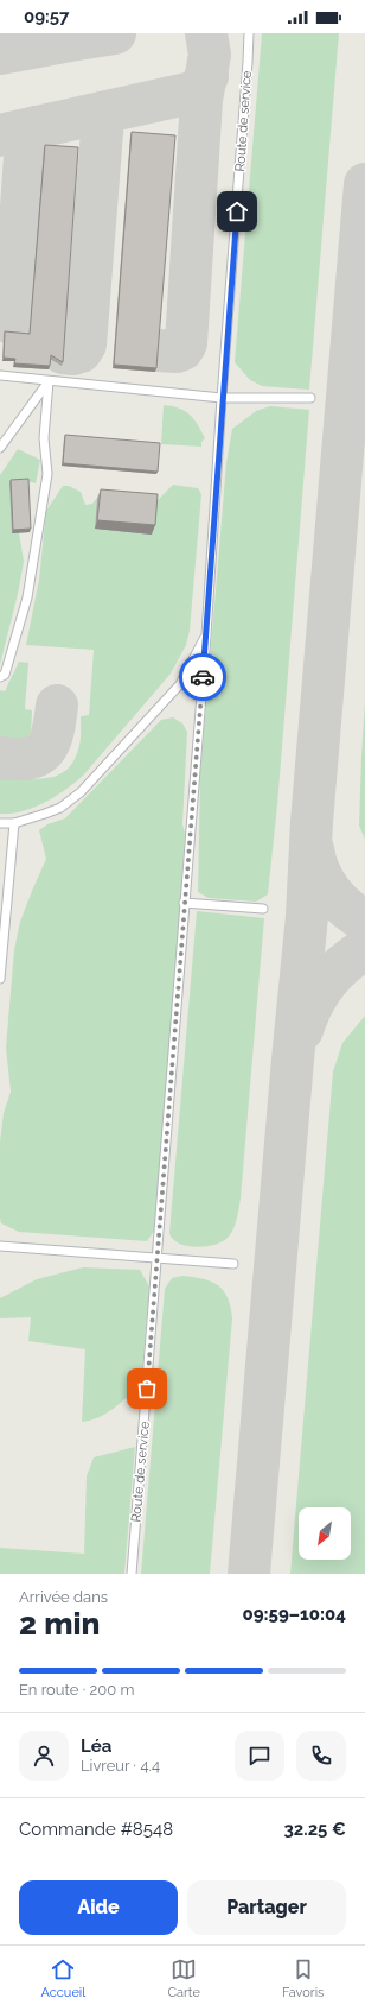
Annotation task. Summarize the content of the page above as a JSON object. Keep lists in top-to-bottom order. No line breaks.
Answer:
{"streets":{"lane":["Route de service"]},"north":"bottom left","page":{"status":"09:57","heading":["2 min","Arrivée dans","09:59–10:04"],"panel":["Léa","Livreur · 4.4","Commande #8548","32.25 €"],"bar":"En route · 200 m","buttons":["Aide","Partager"],"tabs":["Accueil","Carte","Favoris"]}}
